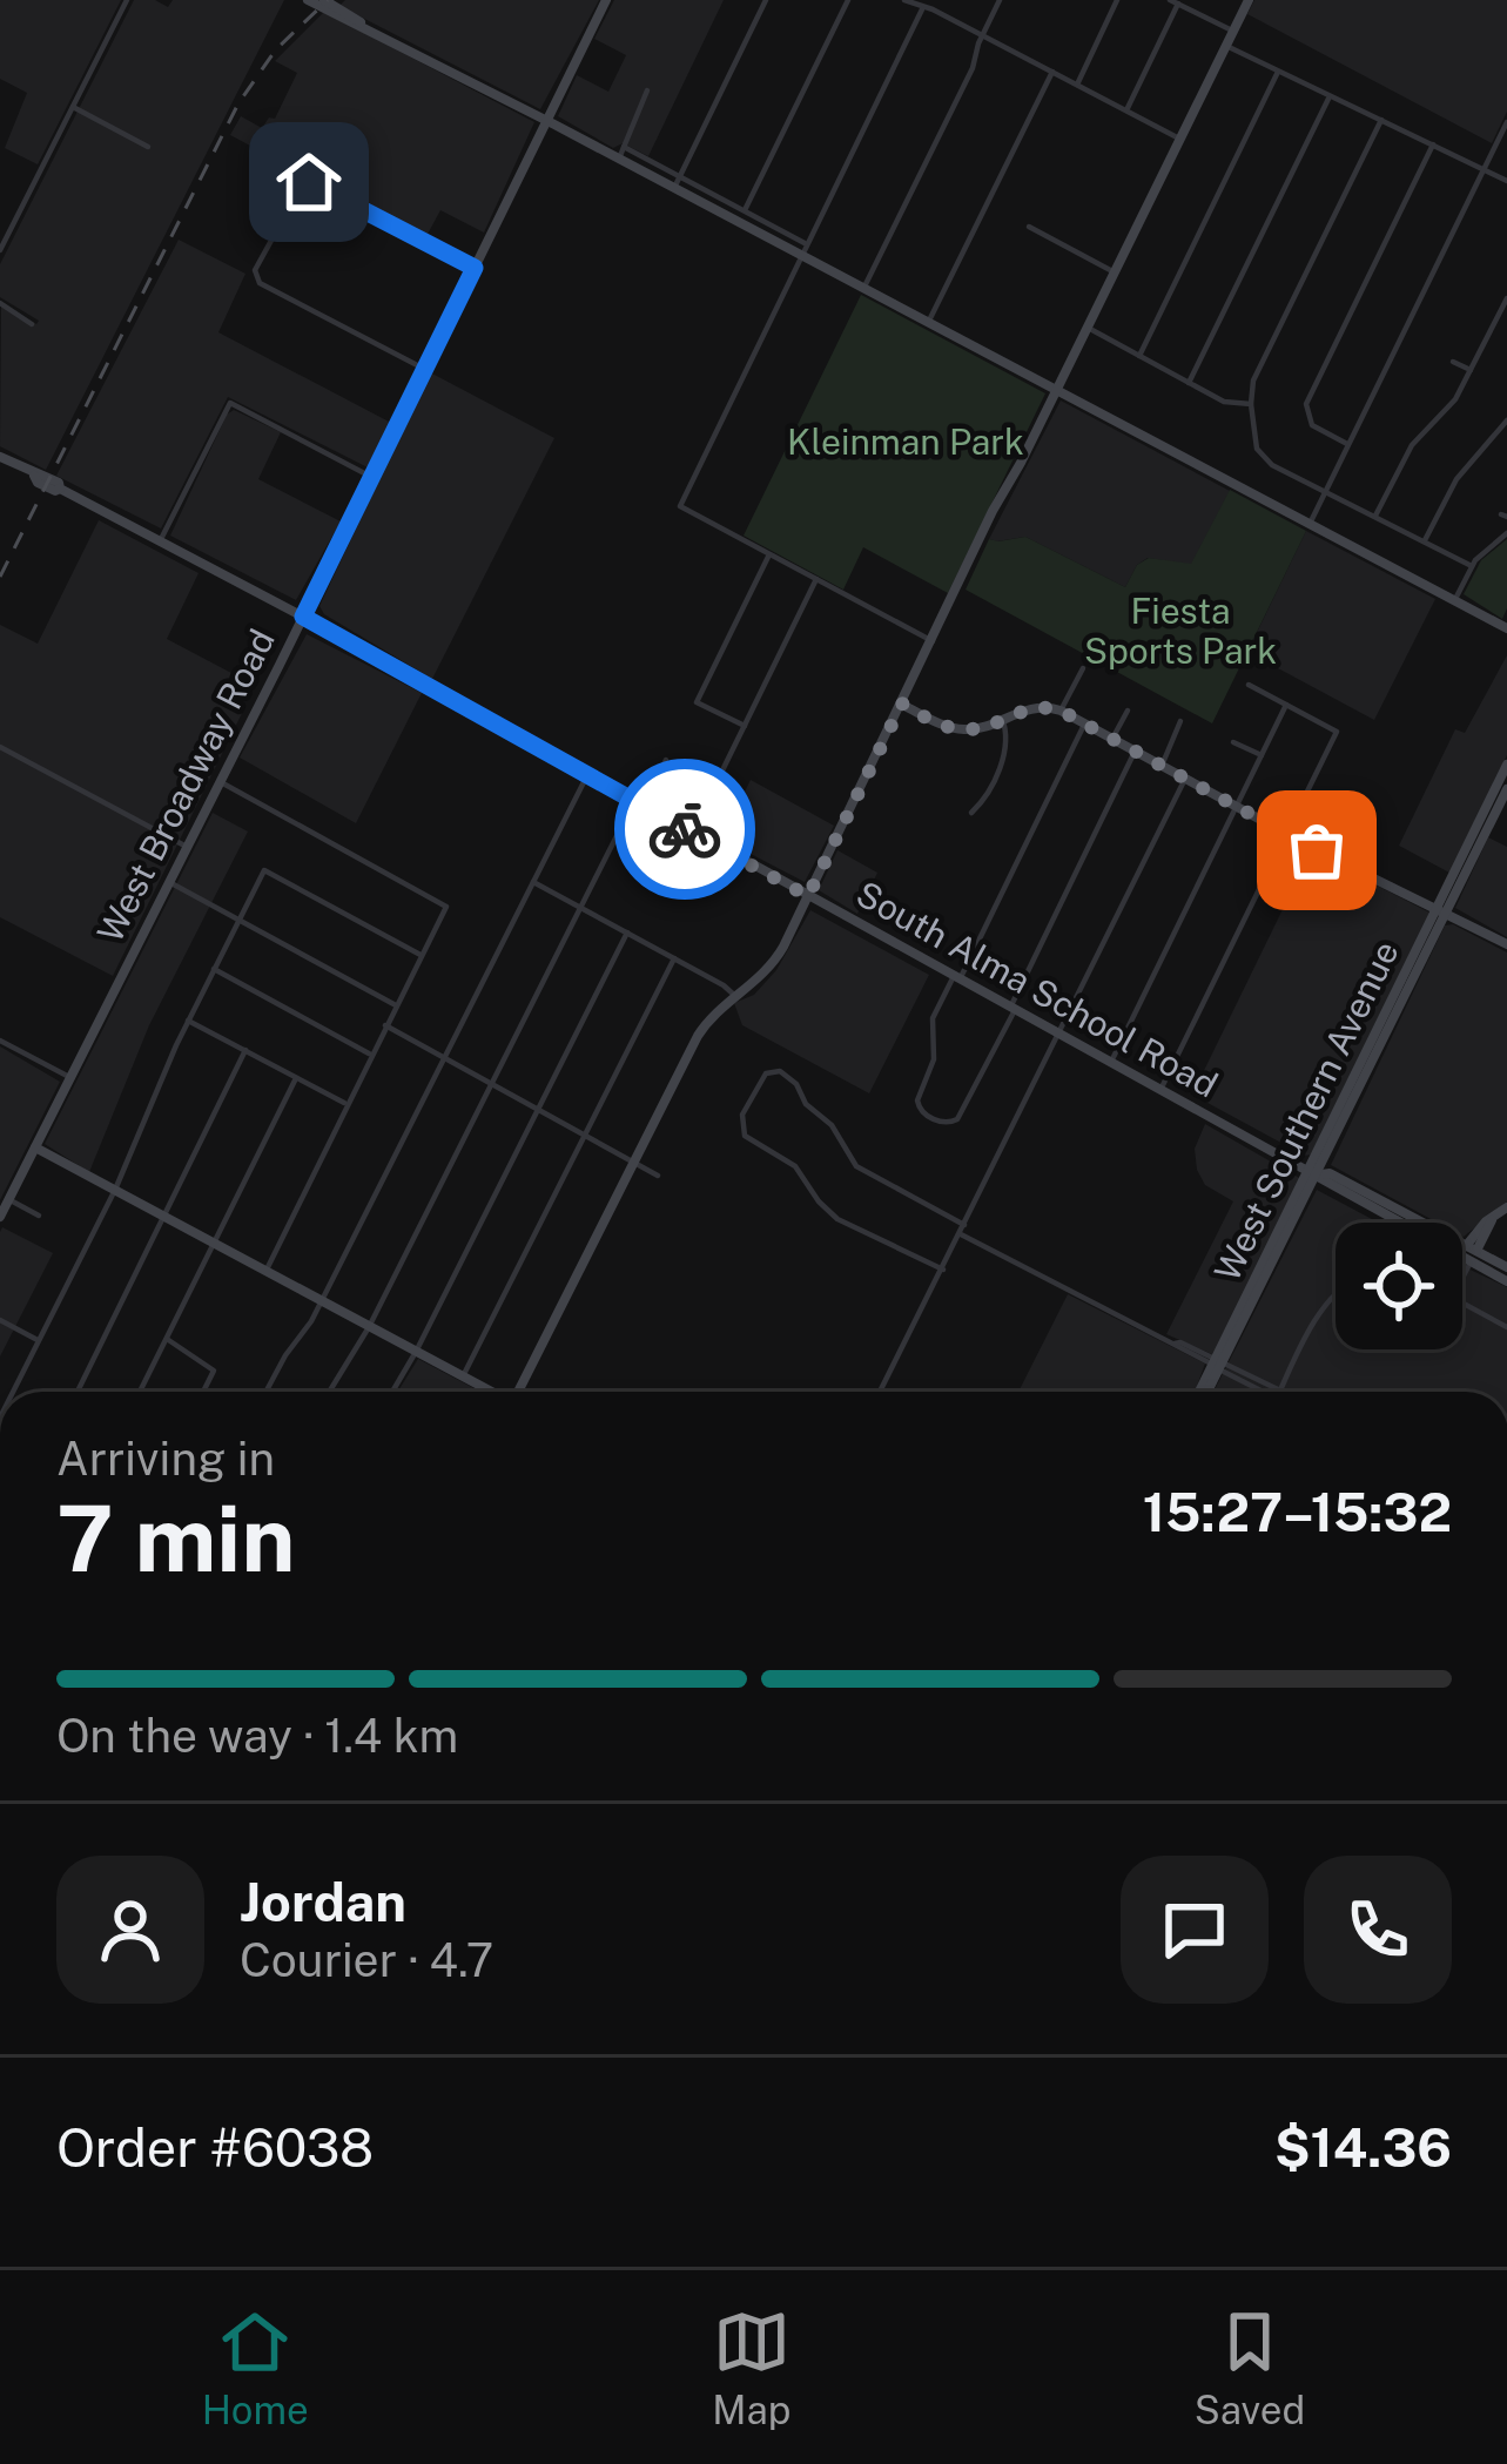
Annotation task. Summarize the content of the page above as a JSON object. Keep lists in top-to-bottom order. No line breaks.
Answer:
{"streets":{"street":["West Broadway Road","South Alma School Road","West Southern Avenue"]},"crossings":[["West Broadway Road","South Alma School Road"],["South Alma School Road","West Southern Avenue"]],"parks":["Kleinman Park","Fiesta Sports Park"],"page":{"heading":["7 min","Arriving in","15:27–15:32"],"panel":["Jordan","Courier · 4.7","Order #6038","$14.36"],"bar":"On the way · 1.4 km","tabs":["Home","Map","Saved"]}}
